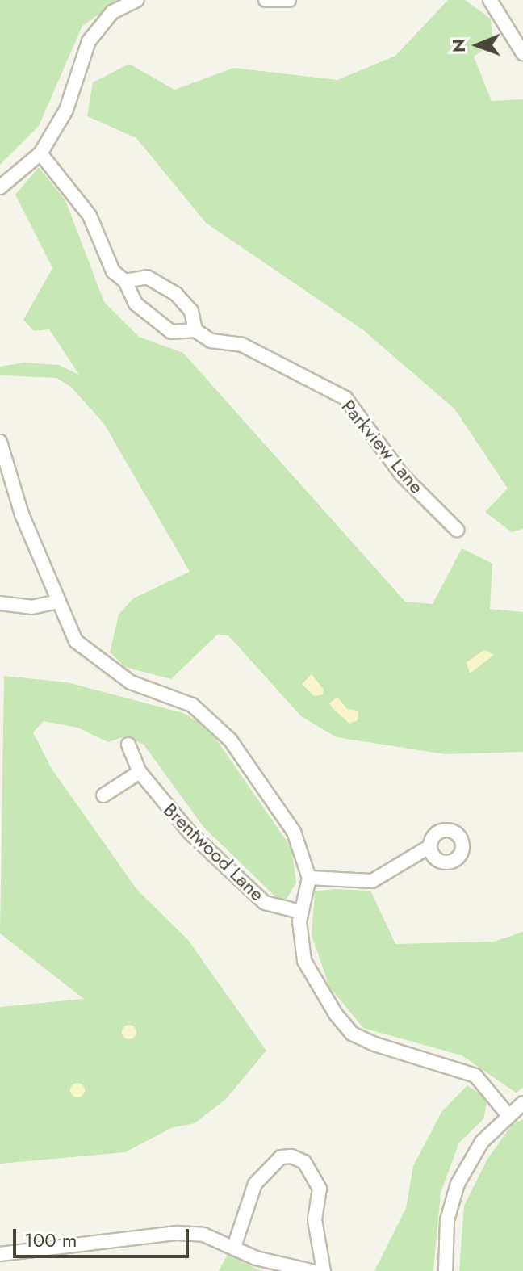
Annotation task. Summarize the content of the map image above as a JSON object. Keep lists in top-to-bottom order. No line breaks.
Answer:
{"streets":{"street":["Parkview Lane","Brentwood Lane"]},"scale_bar":"100 m","north":"left"}
